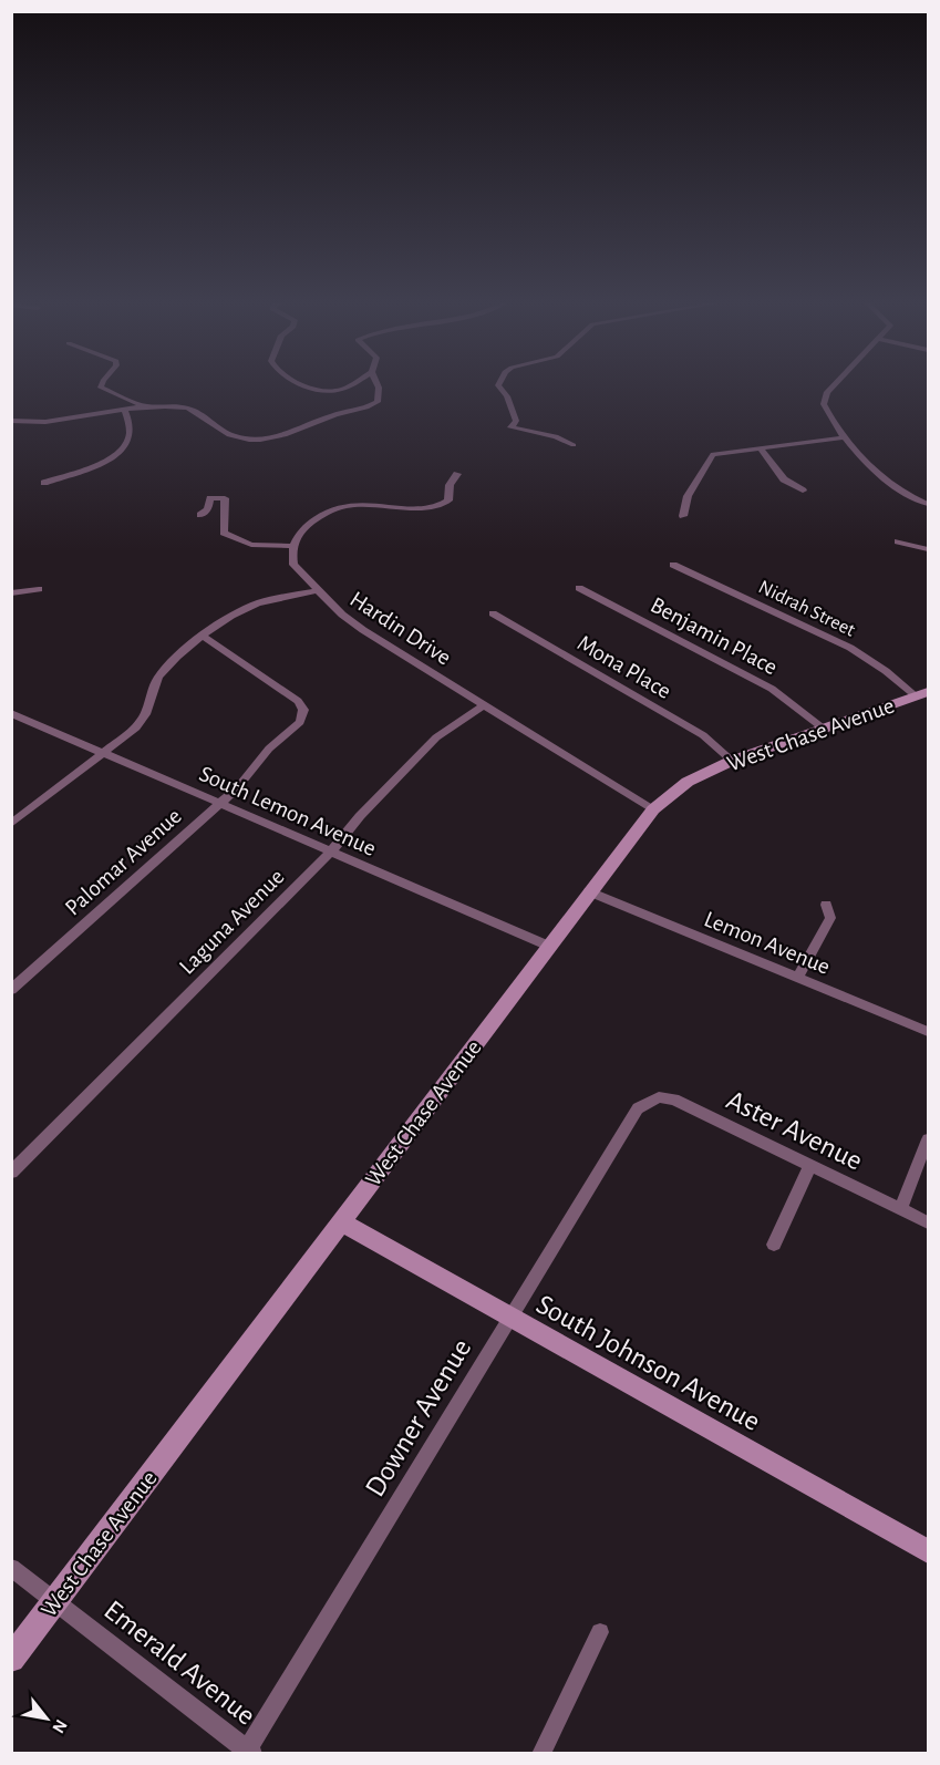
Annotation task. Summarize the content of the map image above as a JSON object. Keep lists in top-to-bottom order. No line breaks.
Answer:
{"streets":{"main road":["West Chase Avenue","South Johnson Avenue"],"street":["Nidrah Street","Hardin Drive","Benjamin Place","Mona Place","South Lemon Avenue","Palomar Avenue","Laguna Avenue","Lemon Avenue","Aster Avenue","Downer Avenue","Emerald Avenue"]},"crossings":[["Nidrah Street","West Chase Avenue"],["Hardin Drive","West Chase Avenue"],["Hardin Drive","Laguna Avenue"],["Benjamin Place","West Chase Avenue"],["Mona Place","West Chase Avenue"],["West Chase Avenue","South Lemon Avenue"],["West Chase Avenue","Lemon Avenue"],["West Chase Avenue","South Johnson Avenue"],["West Chase Avenue","Emerald Avenue"],["South Lemon Avenue","Palomar Avenue"],["South Lemon Avenue","Laguna Avenue"],["Aster Avenue","Downer Avenue"],["South Johnson Avenue","Downer Avenue"],["Downer Avenue","Emerald Avenue"]],"north":"bottom right"}
